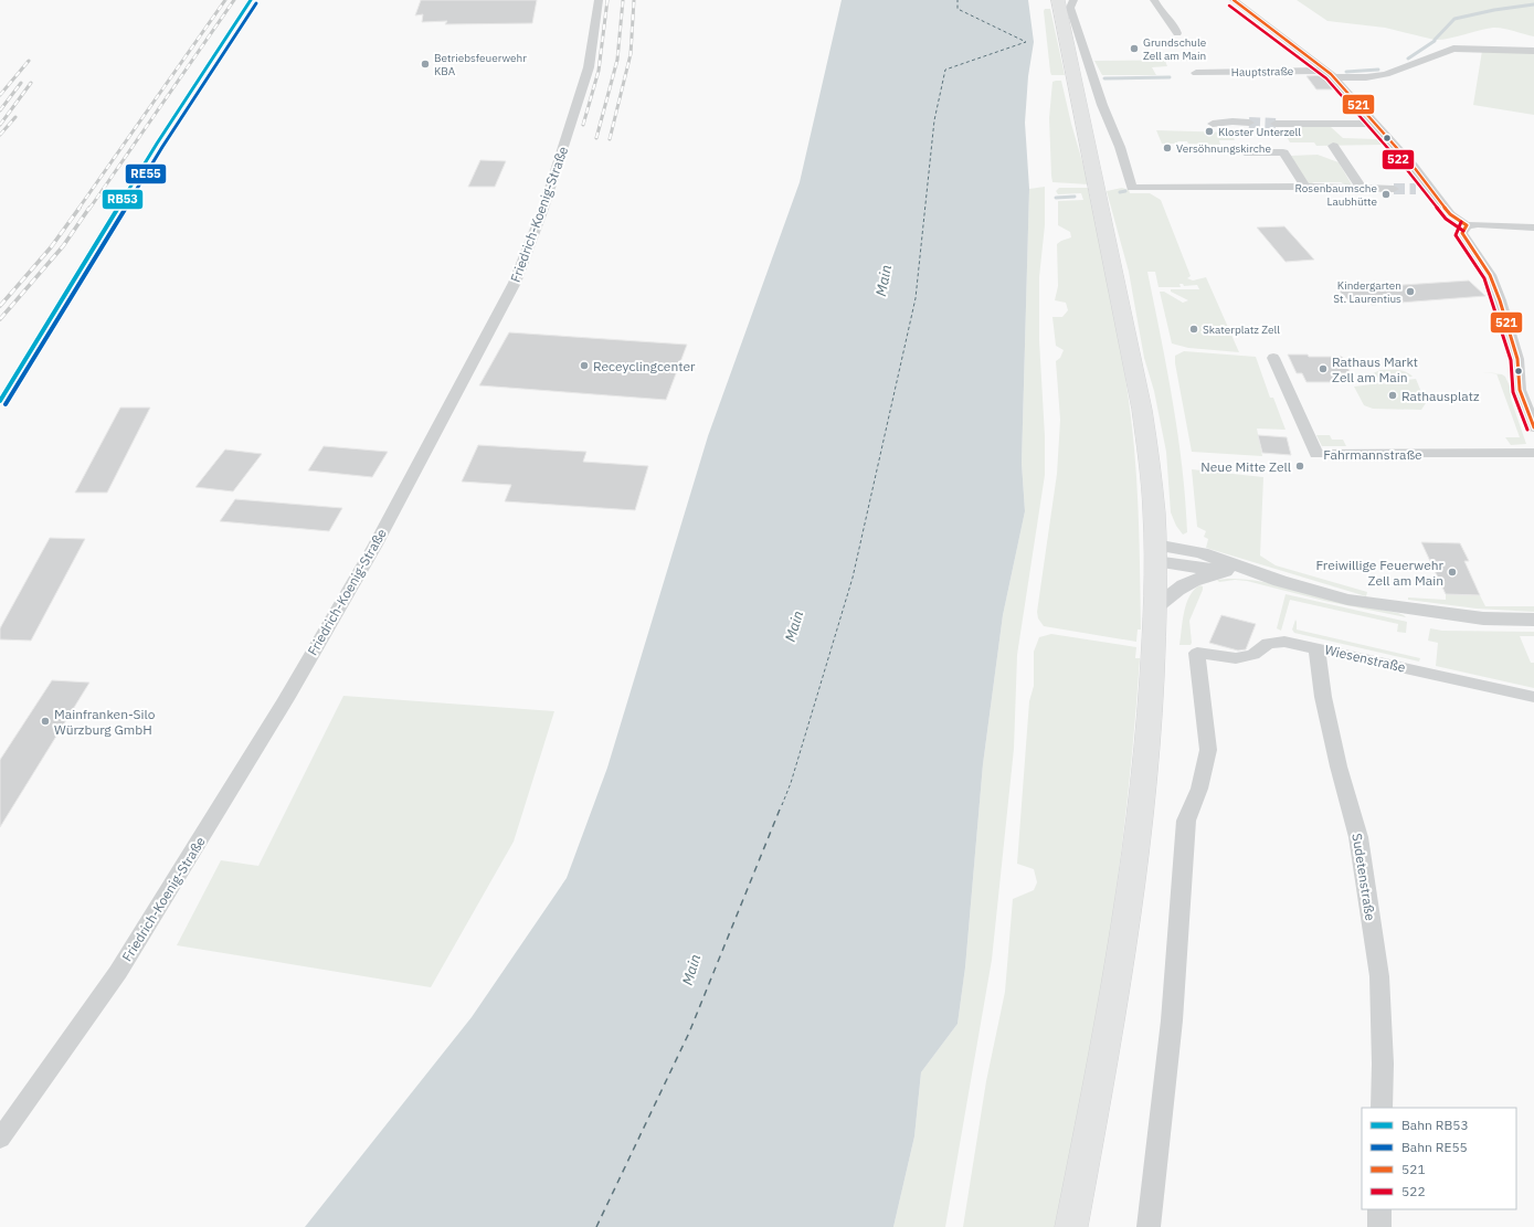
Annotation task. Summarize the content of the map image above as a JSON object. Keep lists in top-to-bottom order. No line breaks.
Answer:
{"streets":{"street":["Hauptstraße","Friedrich-Koenig-Straße","Fahrmannstraße","Wiesenstraße","Sudetenstraße"]},"crossings":[["Wiesenstraße","Sudetenstraße"]],"water":["Main"],"places":["Grundschule Zell am Main","Betriebsfeuerwehr KBA","Kloster Unterzell","Versöhnungskirche","Rosenbaumsche Laubhütte","Kindergarten St. Laurentius","Skaterplatz Zell","Receyclingcenter","Rathaus Markt Zell am Main","Rathausplatz","Neue Mitte Zell","Freiwillige Feuerwehr Zell am Main","Mainfranken-Silo Würzburg GmbH"],"lines":["rail line RB53","transit line 521","rail line RE55","transit line 522"],"legend":["Bahn RB53","Bahn RE55","521","522"]}
